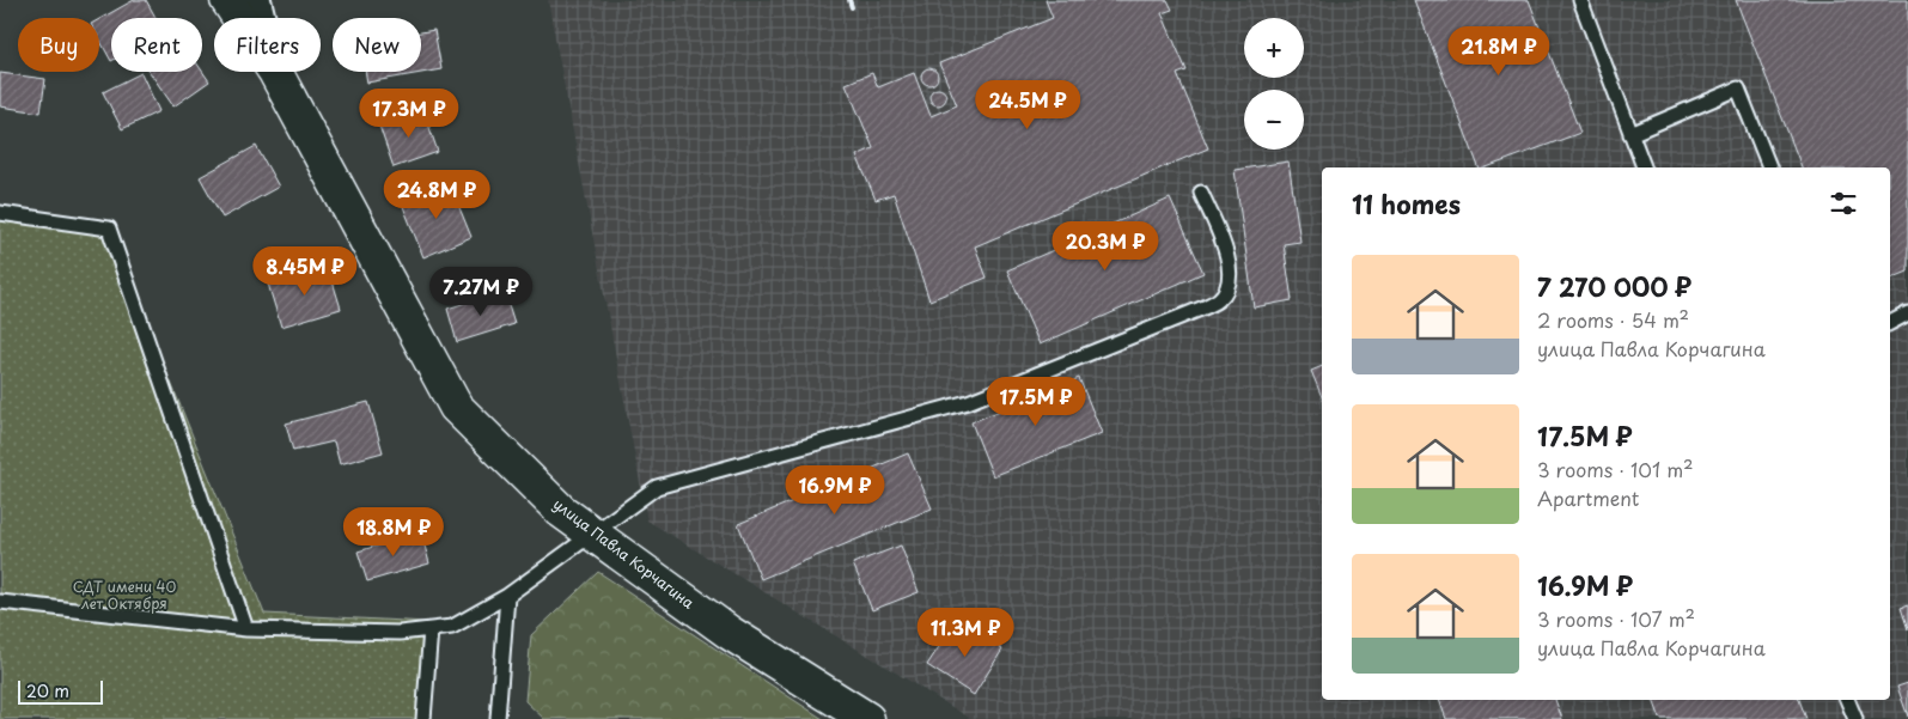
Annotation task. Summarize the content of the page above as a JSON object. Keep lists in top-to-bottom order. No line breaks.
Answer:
{"streets":{"main road":["улица Павла Корчагина"]},"parks":["СДТ имени 40 лет Октября"],"scale_bar":"20 m","page":{"map_buttons":["+","−"],"chip":["Buy","Rent","Filters","New"],"price":["21.8M ₽","24.5M ₽","17.3M ₽","24.8M ₽","20.3M ₽","8.45M ₽","7.27M ₽","17.5M ₽","16.9M ₽","18.8M ₽","11.3M ₽"],"heading":"11 homes","list":[{"name":"7 270 000 ₽","note":"2 rooms · 54 m² · улица Павла Корчагина"},{"name":"17.5M ₽","note":"3 rooms · 101 m² · Apartment"},{"name":"16.9M ₽","note":"3 rooms · 107 m² · улица Павла Корчагина"}],"scale":"20 m"}}
